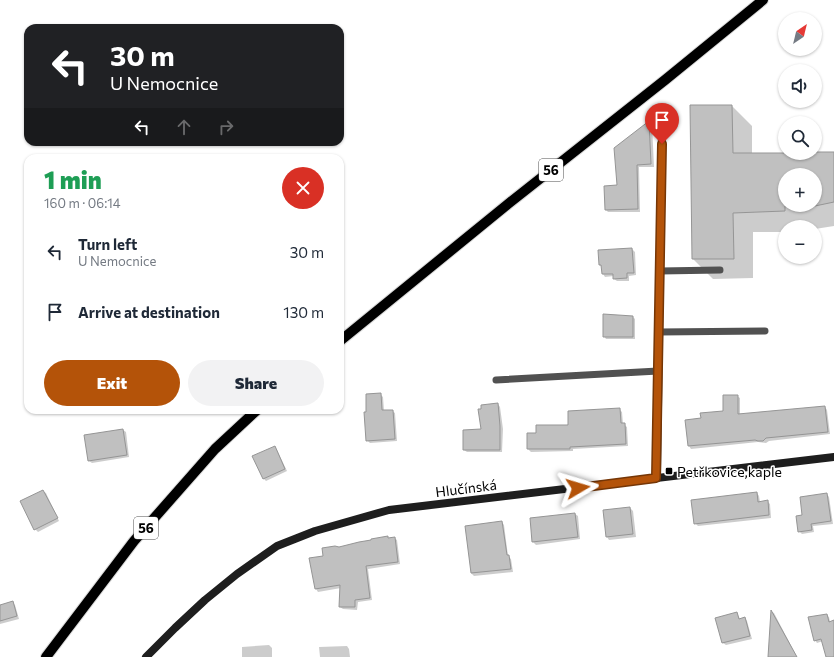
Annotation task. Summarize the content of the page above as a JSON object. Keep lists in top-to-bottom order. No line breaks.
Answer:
{"streets":{"main road":["56"],"street":["Hlučínská"]},"places":{"transit":["Petřkovice,kaple"]},"north":"top right","page":{"map_buttons":["+","−"],"turn":["30 m","U Nemocnice"],"heading":["1 min","160 m · 06:14"],"list":[{"name":"Turn left","note":"U Nemocnice","value":"30 m"},{"name":"Arrive at destination","value":"130 m"}],"buttons":["Exit","Share"]}}
